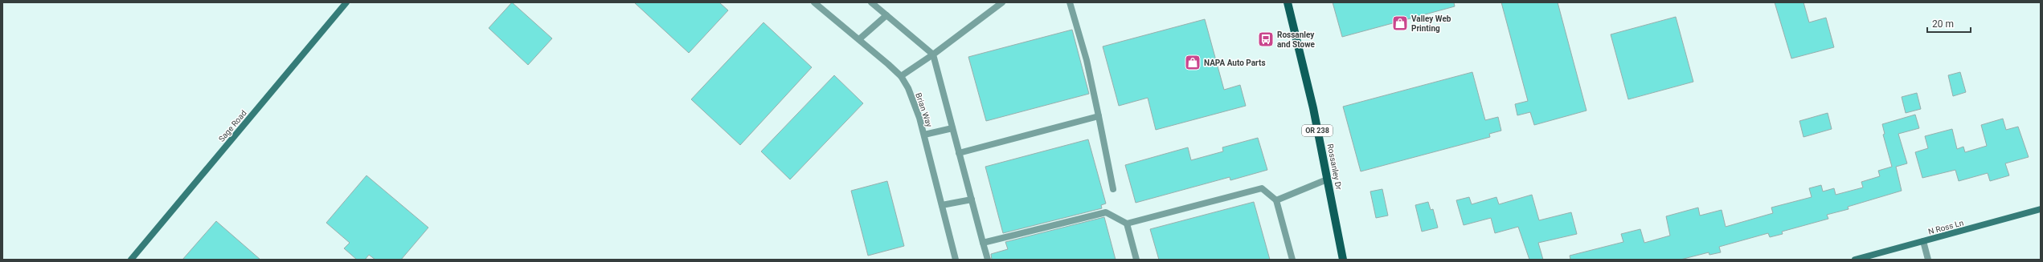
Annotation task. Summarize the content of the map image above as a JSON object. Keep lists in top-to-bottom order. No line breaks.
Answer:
{"streets":{"main road":["Sage Road","OR 238","Rossanley Dr","N Ross Ln"],"street":["Brian Way"]},"places":{"shop":["Valley Web Printing","NAPA Auto Parts"],"bus stop":["Rossanley and Stowe"]},"scale_bar":"20 m"}
